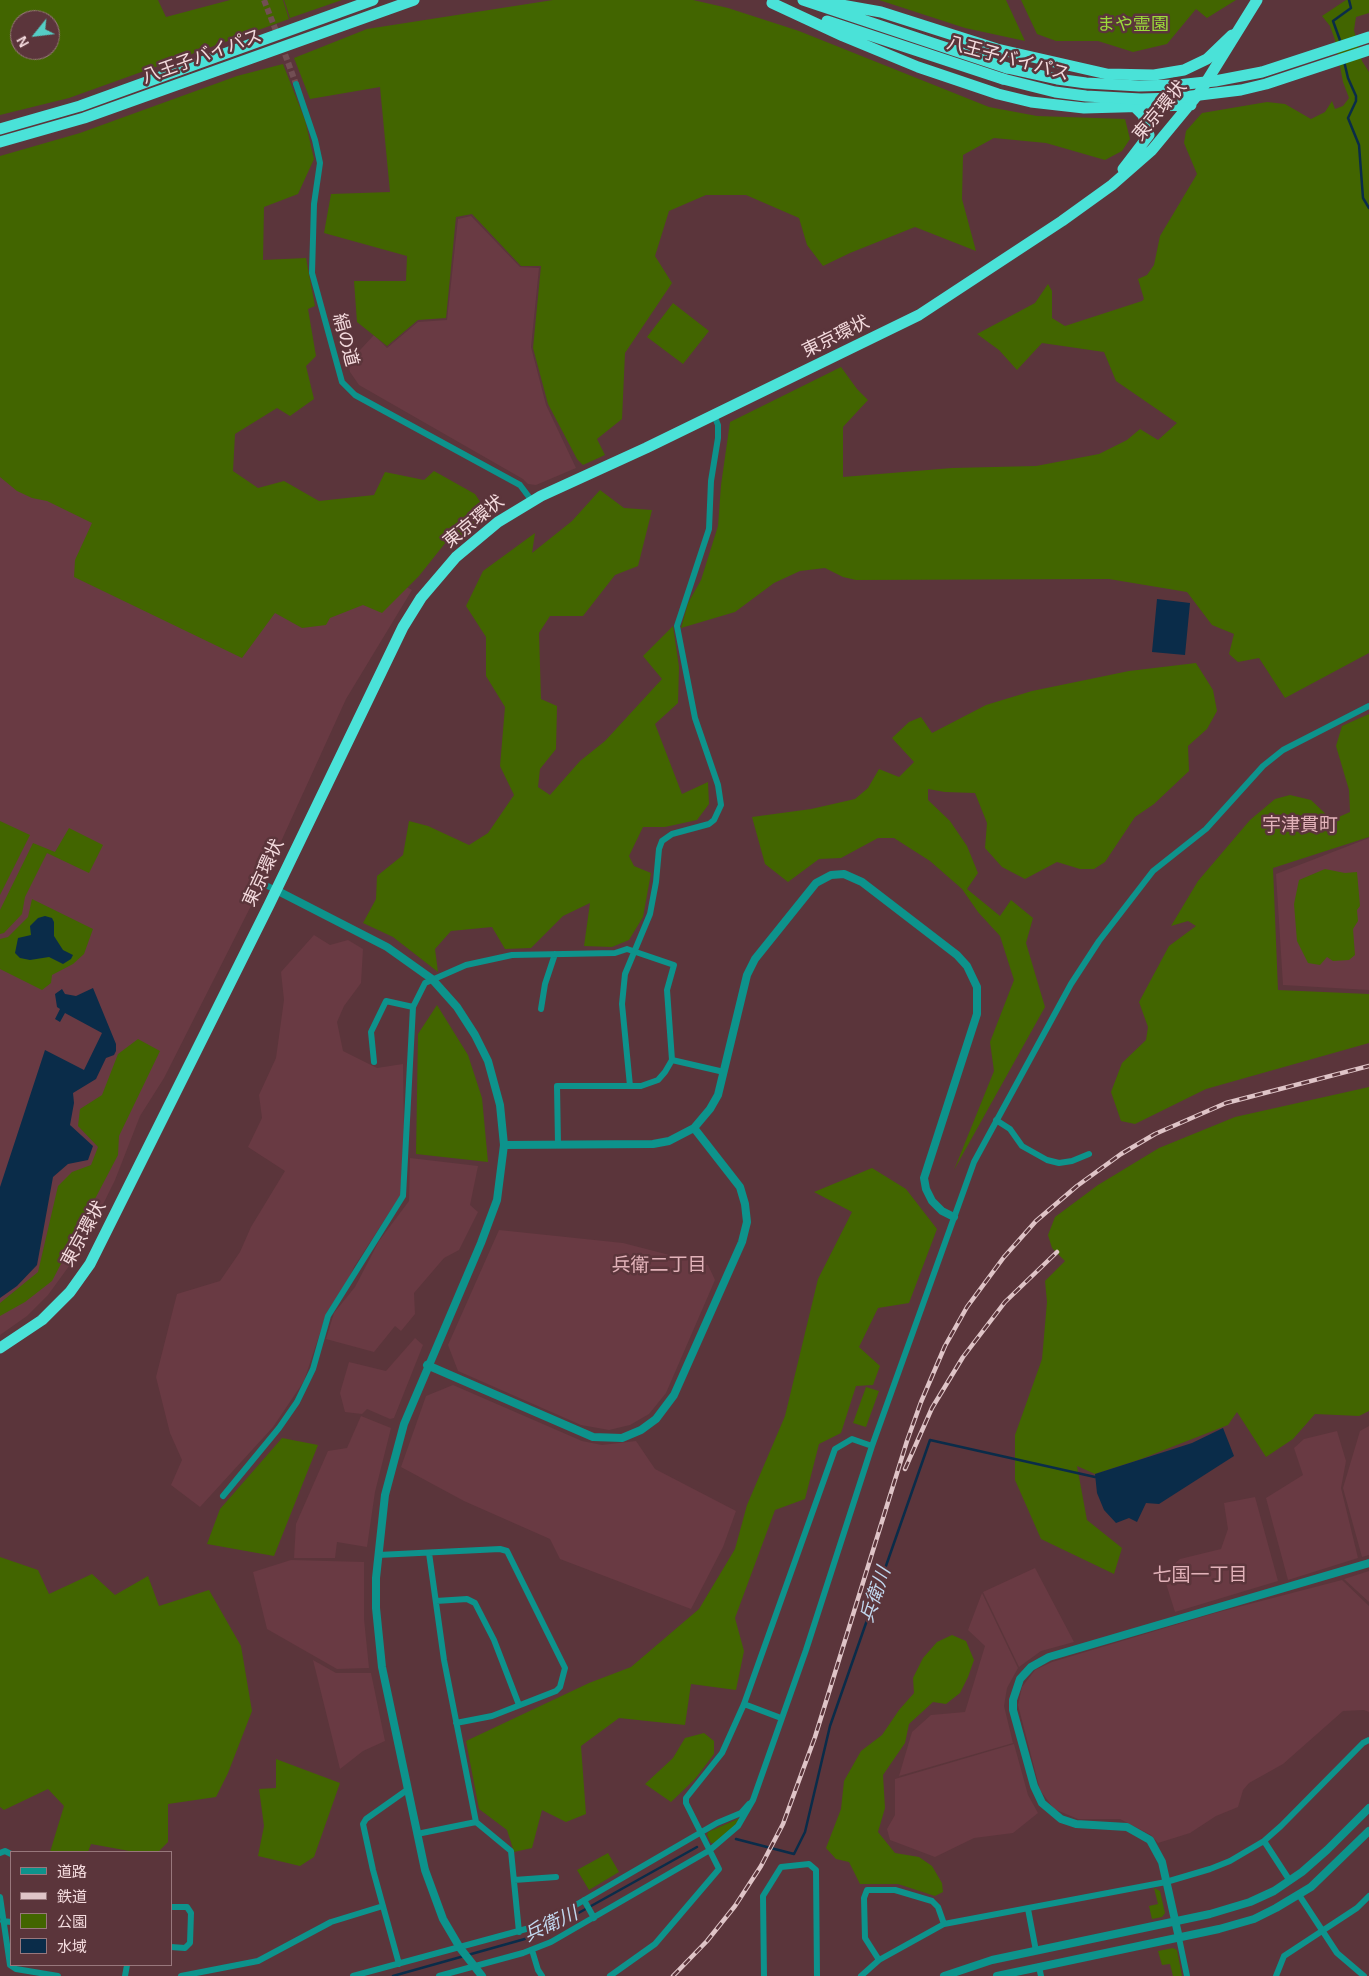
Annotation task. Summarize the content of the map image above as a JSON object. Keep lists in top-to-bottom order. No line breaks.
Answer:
{"streets":{"highway":["八王子バイパス","東京環状"],"street":["絹の道"]},"crossings":[["東京環状","絹の道"]],"districts":["宇津貫町","兵衛二丁目","七国一丁目"],"water":["兵衛川"],"parks":["まや霊園"],"legend":["道路","鉄道","公園","水域"],"north":"bottom left"}
